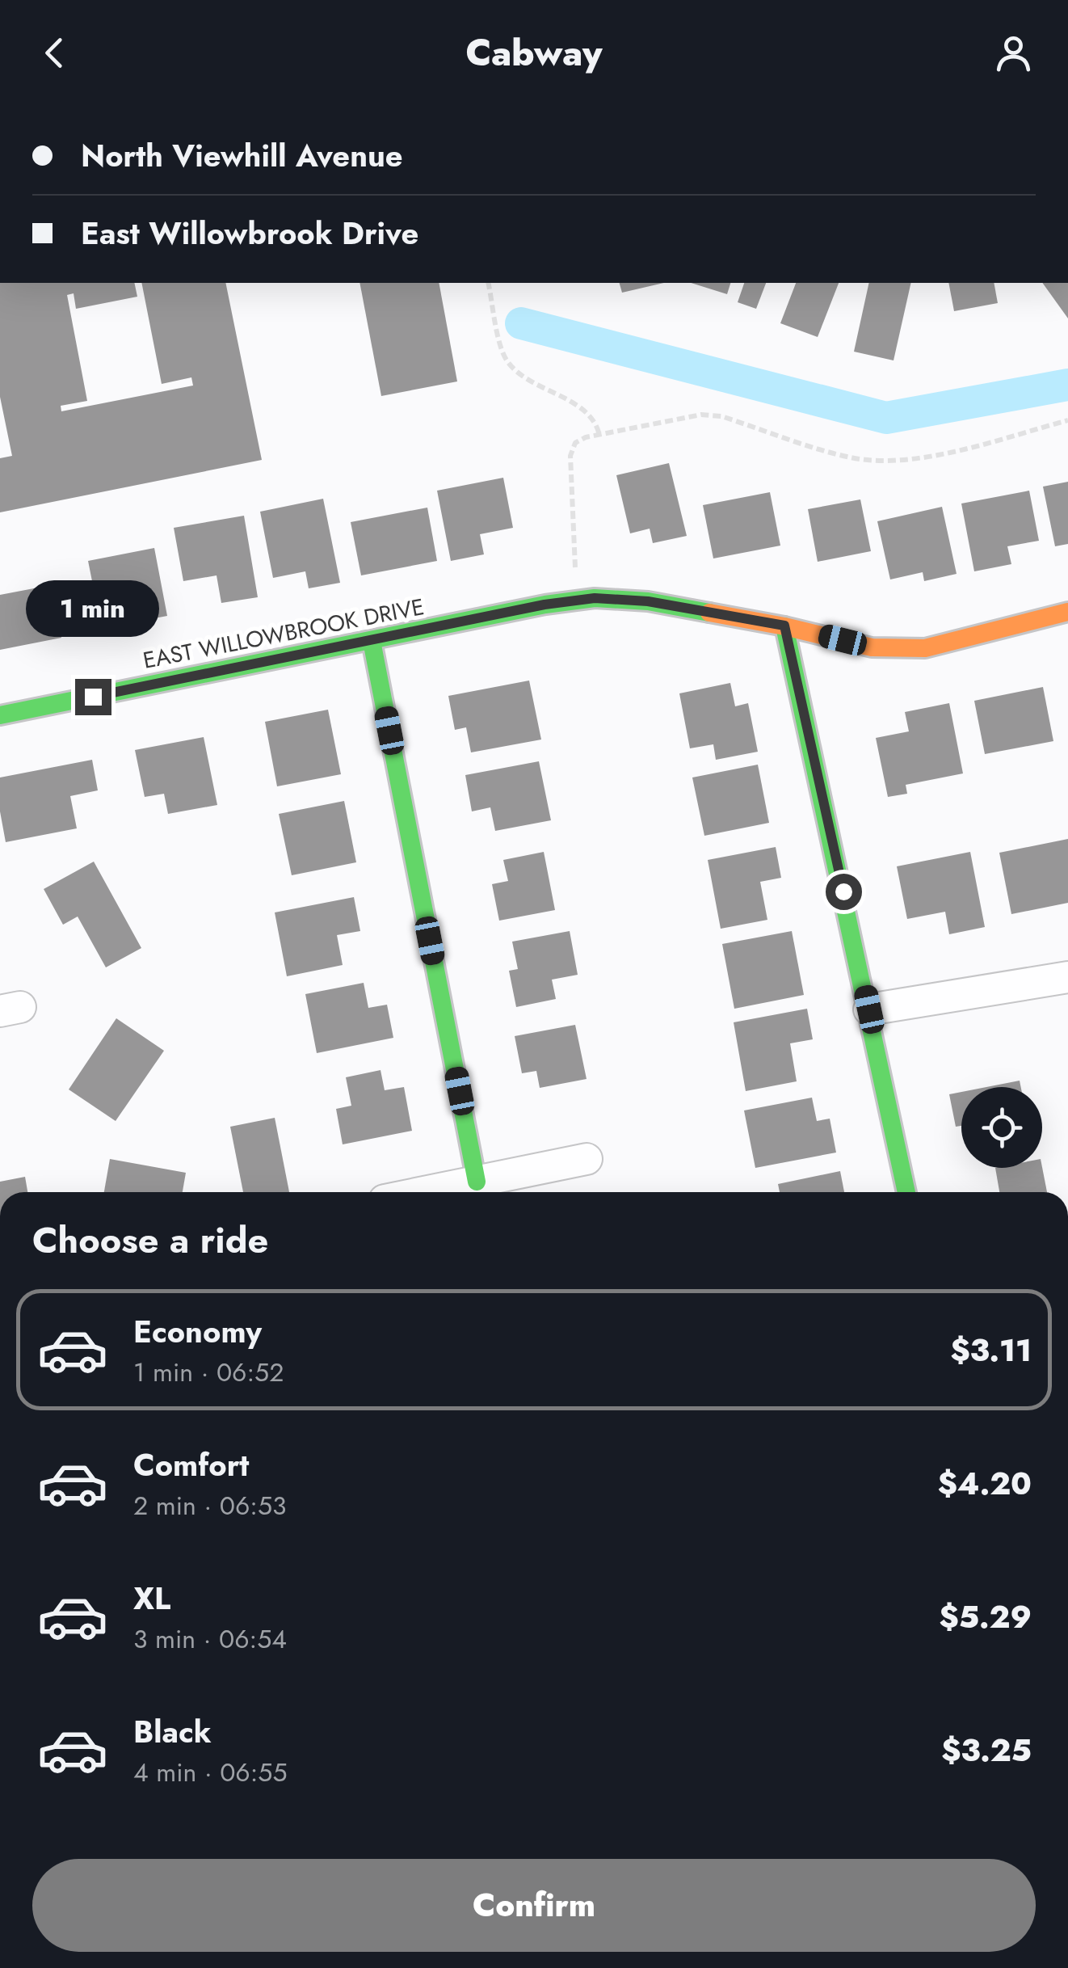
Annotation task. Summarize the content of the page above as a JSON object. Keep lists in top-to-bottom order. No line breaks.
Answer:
{"streets":{"street":["EAST WILLOWBROOK DRIVE"]},"page":{"header":"Cabway","banner":["North Viewhill Avenue","East Willowbrook Drive"],"bubble":"1 min","heading":"Choose a ride","list":[{"name":"Economy","note":"1 min · 06:52","value":"$3.11"},{"name":"Comfort","note":"2 min · 06:53","value":"$4.20"},{"name":"XL","note":"3 min · 06:54","value":"$5.29"},{"name":"Black","note":"4 min · 06:55","value":"$3.25"}],"buttons":"Confirm"}}
